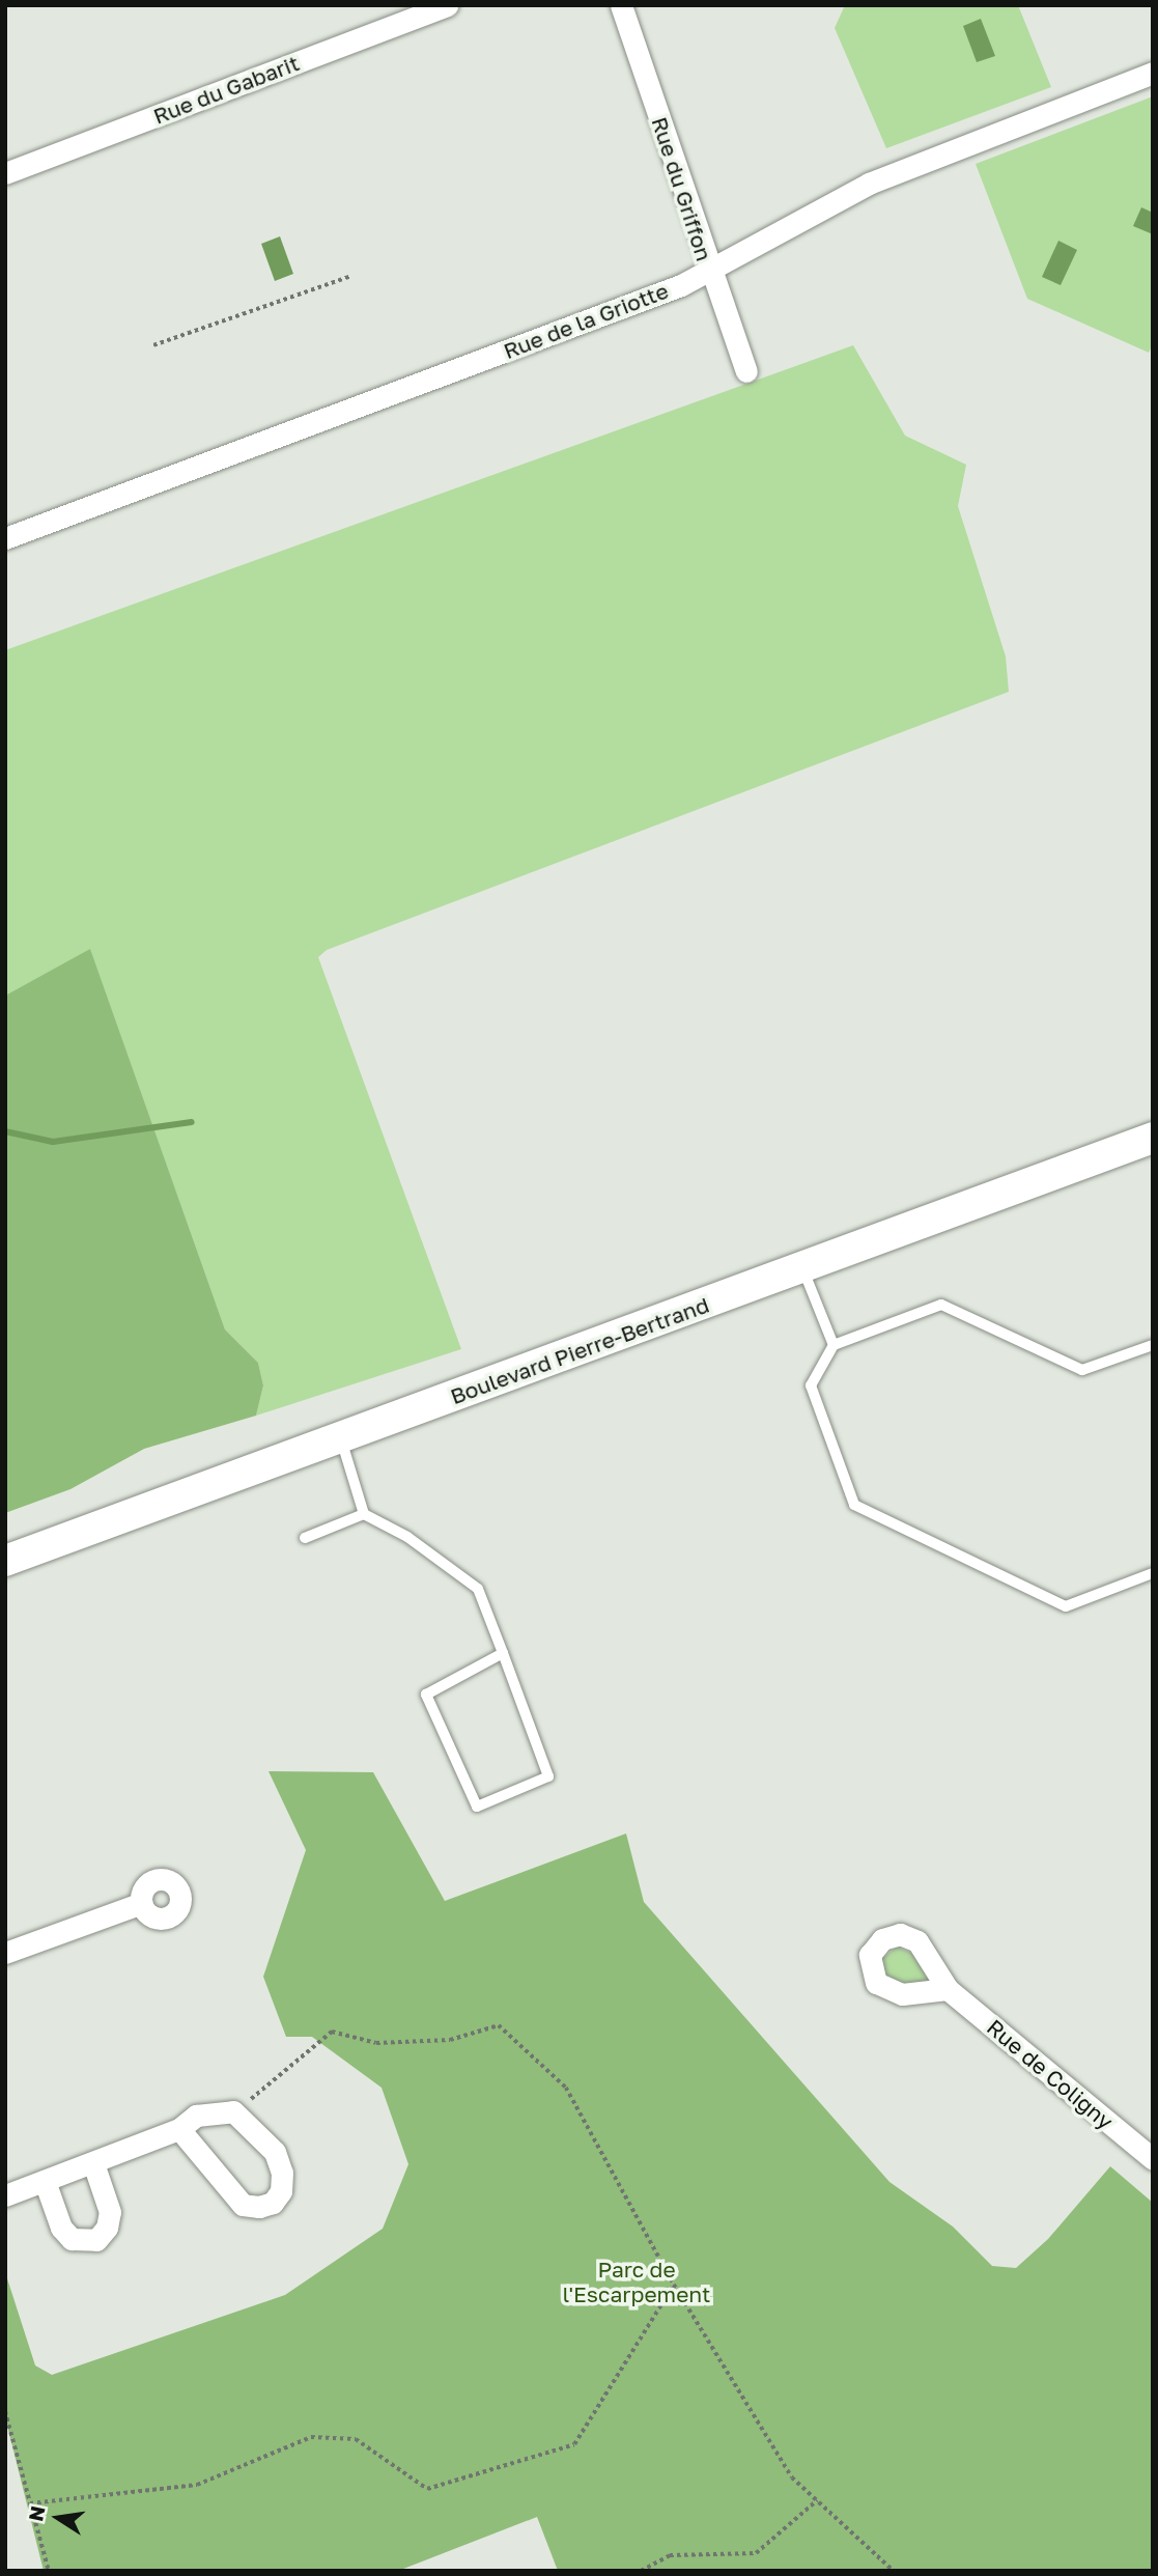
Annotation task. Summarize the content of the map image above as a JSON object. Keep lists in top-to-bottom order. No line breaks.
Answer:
{"streets":{"main road":["Boulevard Pierre-Bertrand"],"street":["Rue du Gabarit","Rue du Griffon","Rue de la Griotte","Rue de Coligny"]},"crossings":[["Rue du Griffon","Rue de la Griotte"]],"parks":["Parc de l'Escarpement"],"north":"left"}
